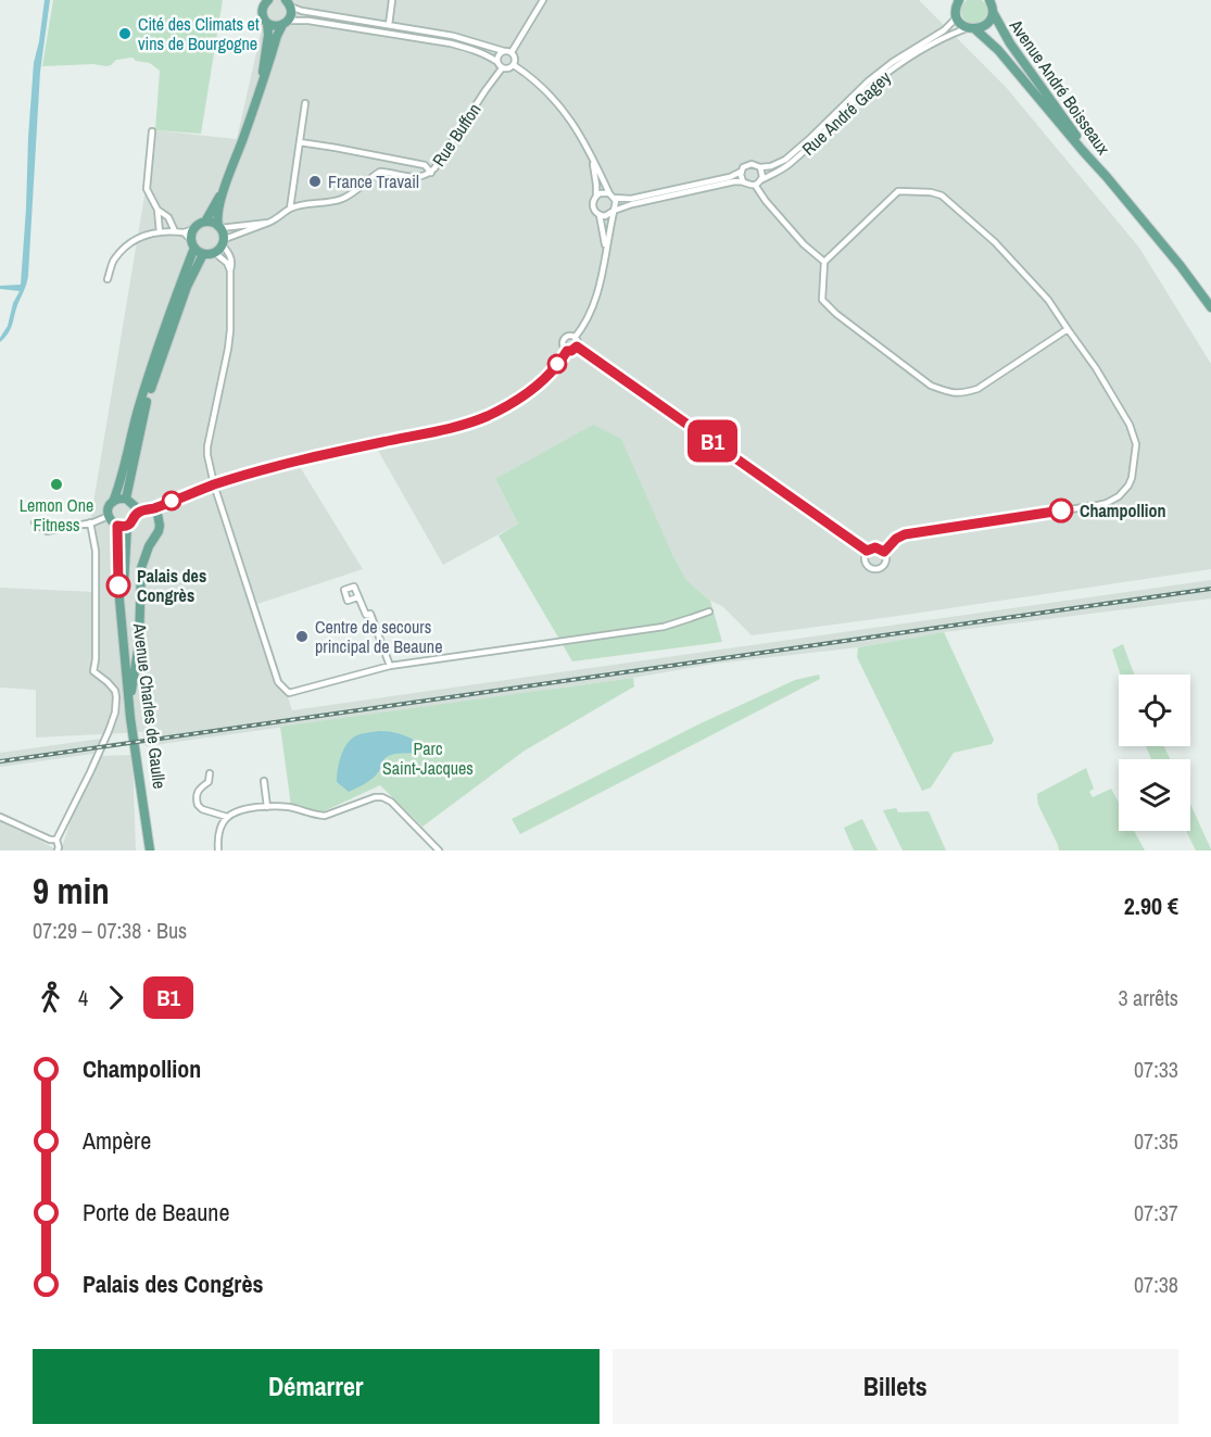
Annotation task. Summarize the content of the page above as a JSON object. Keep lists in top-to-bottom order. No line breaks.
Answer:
{"streets":{"main road":["Avenue André Boisseaux","Avenue Charles de Gaulle"],"street":["Rue André Gagey","Rue Buffon"]},"crossings":[["Avenue André Boisseaux","Rue André Gagey"]],"parks":["Parc Saint-Jacques"],"places":["Cité des Climats et vins de Bourgogne","France Travail","Lemon One Fitness","Champollion","Palais des Congrès","Centre de secours principal de Beaune"],"lines":["bus line B1"],"page":{"on_map":"B1","heading":["9 min","07:29 – 07:38 · Bus","2.90 €"],"legs":["4","B1","3 arrêts"],"list":[{"name":"Champollion","value":"07:33"},{"name":"Ampère","value":"07:35"},{"name":"Porte de Beaune","value":"07:37"},{"name":"Palais des Congrès","value":"07:38"}],"buttons":["Démarrer","Billets"]}}
